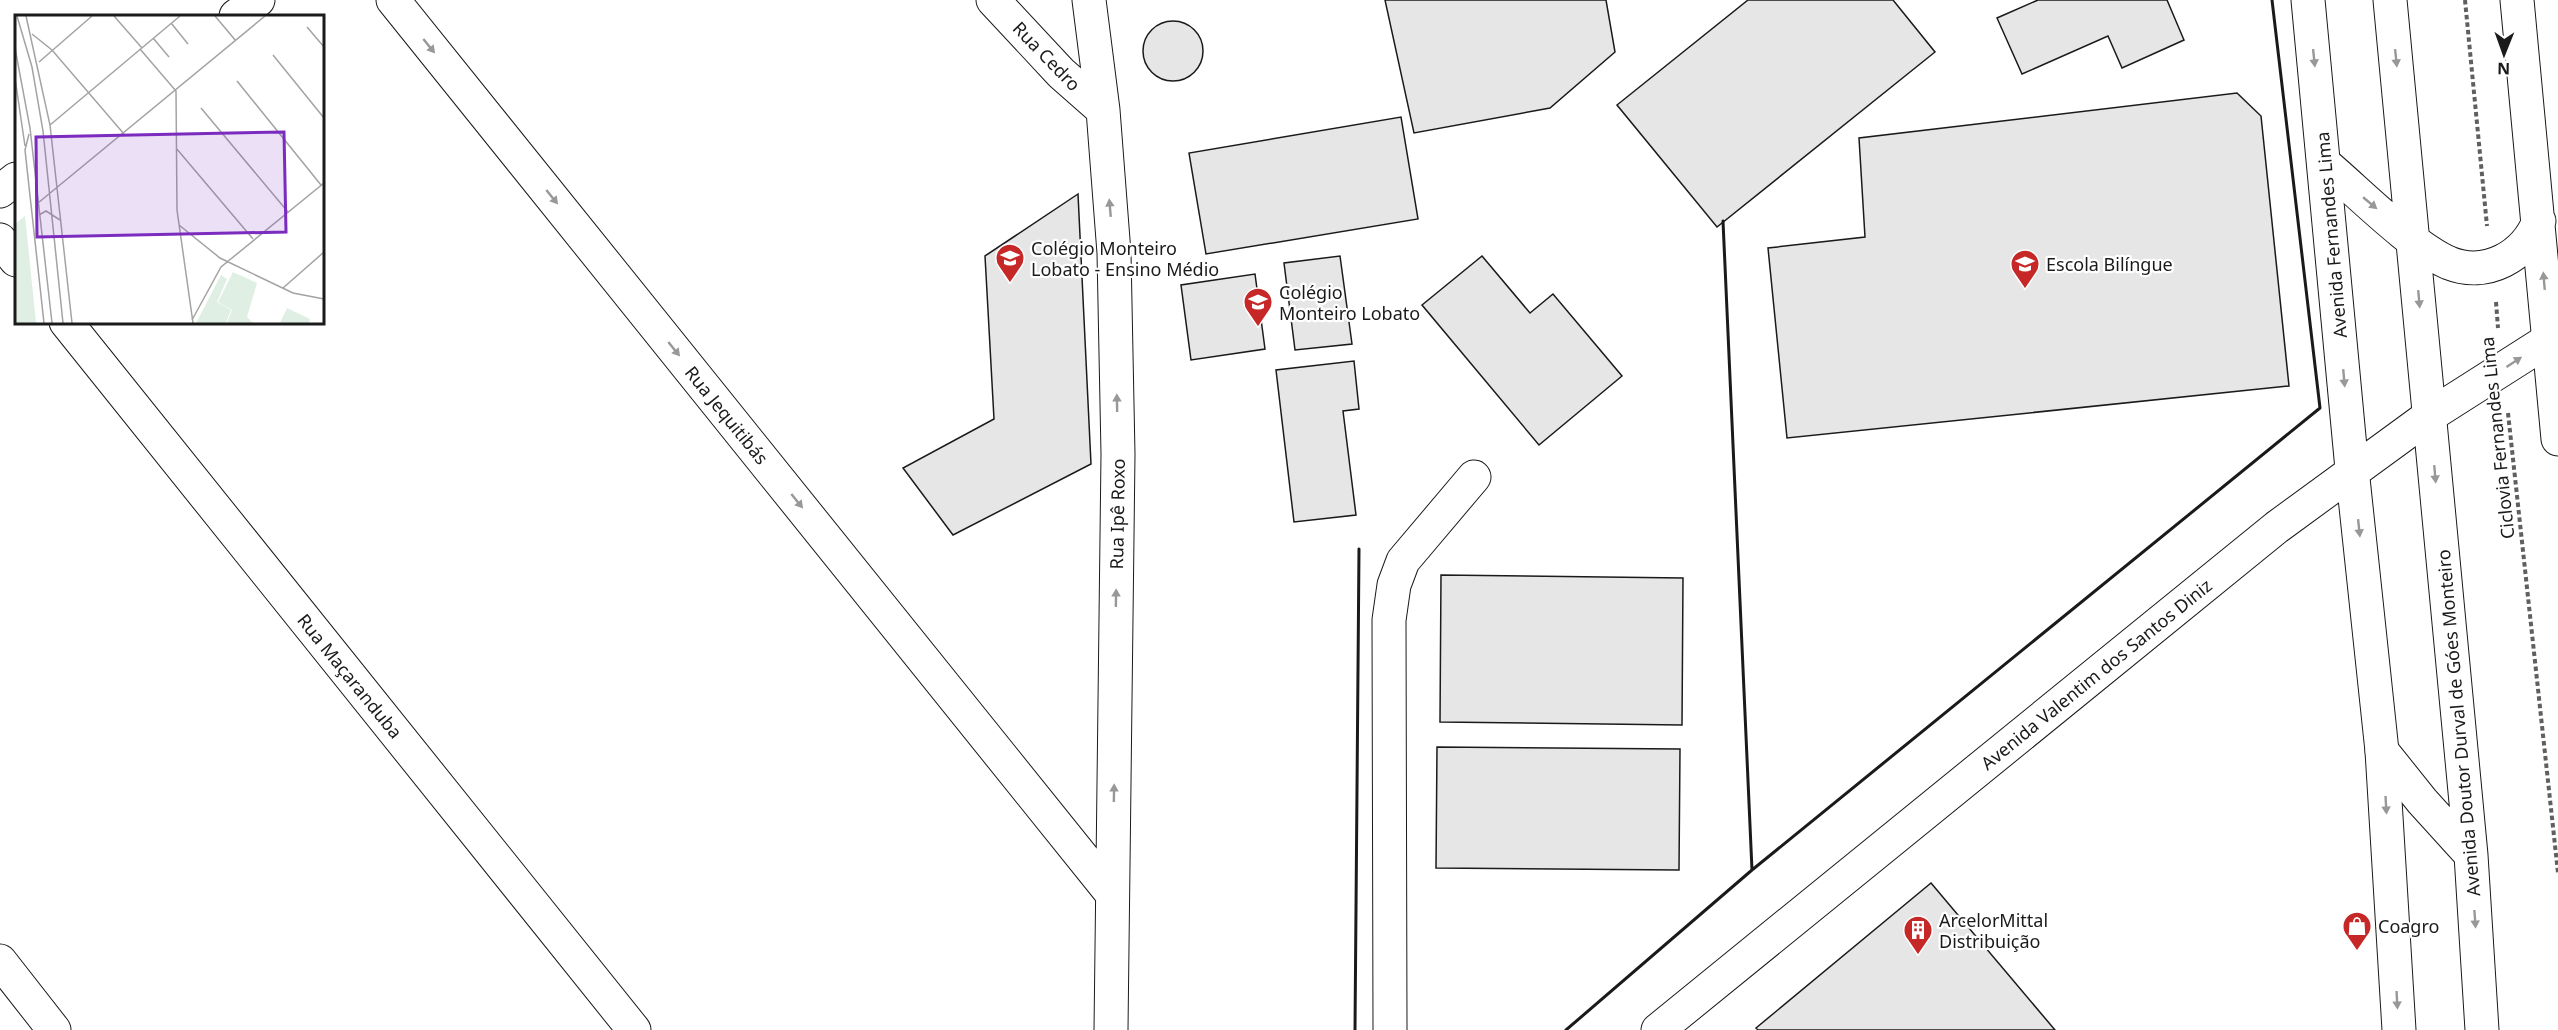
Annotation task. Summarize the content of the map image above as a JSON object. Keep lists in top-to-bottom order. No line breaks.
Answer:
{"streets":{"main road":["Rua Cedro","Avenida Fernandes Lima","Rua Jequitibás","Rua Ipê Roxo","Avenida Valentim dos Santos Diniz","Rua Maçaranduba","Avenida Doutor Durval de Góes Monteiro"],"path":["Ciclovia Fernandes Lima"]},"crossings":[["Rua Cedro","Rua Ipê Roxo"],["Avenida Fernandes Lima","Avenida Valentim dos Santos Diniz"],["Rua Jequitibás","Rua Ipê Roxo"],["Ciclovia Fernandes Lima","Avenida Valentim dos Santos Diniz"],["Avenida Valentim dos Santos Diniz","Avenida Doutor Durval de Góes Monteiro"]],"one_way":["Rua Jequitibás"],"places":{"school or university":["Colégio Monteiro Lobato - Ensino Médio","Escola Bilíngue","Colégio Monteiro Lobato"],"shop":["Coagro"],"building":["ArcelorMittal Distribuição"]},"north":"bottom"}
